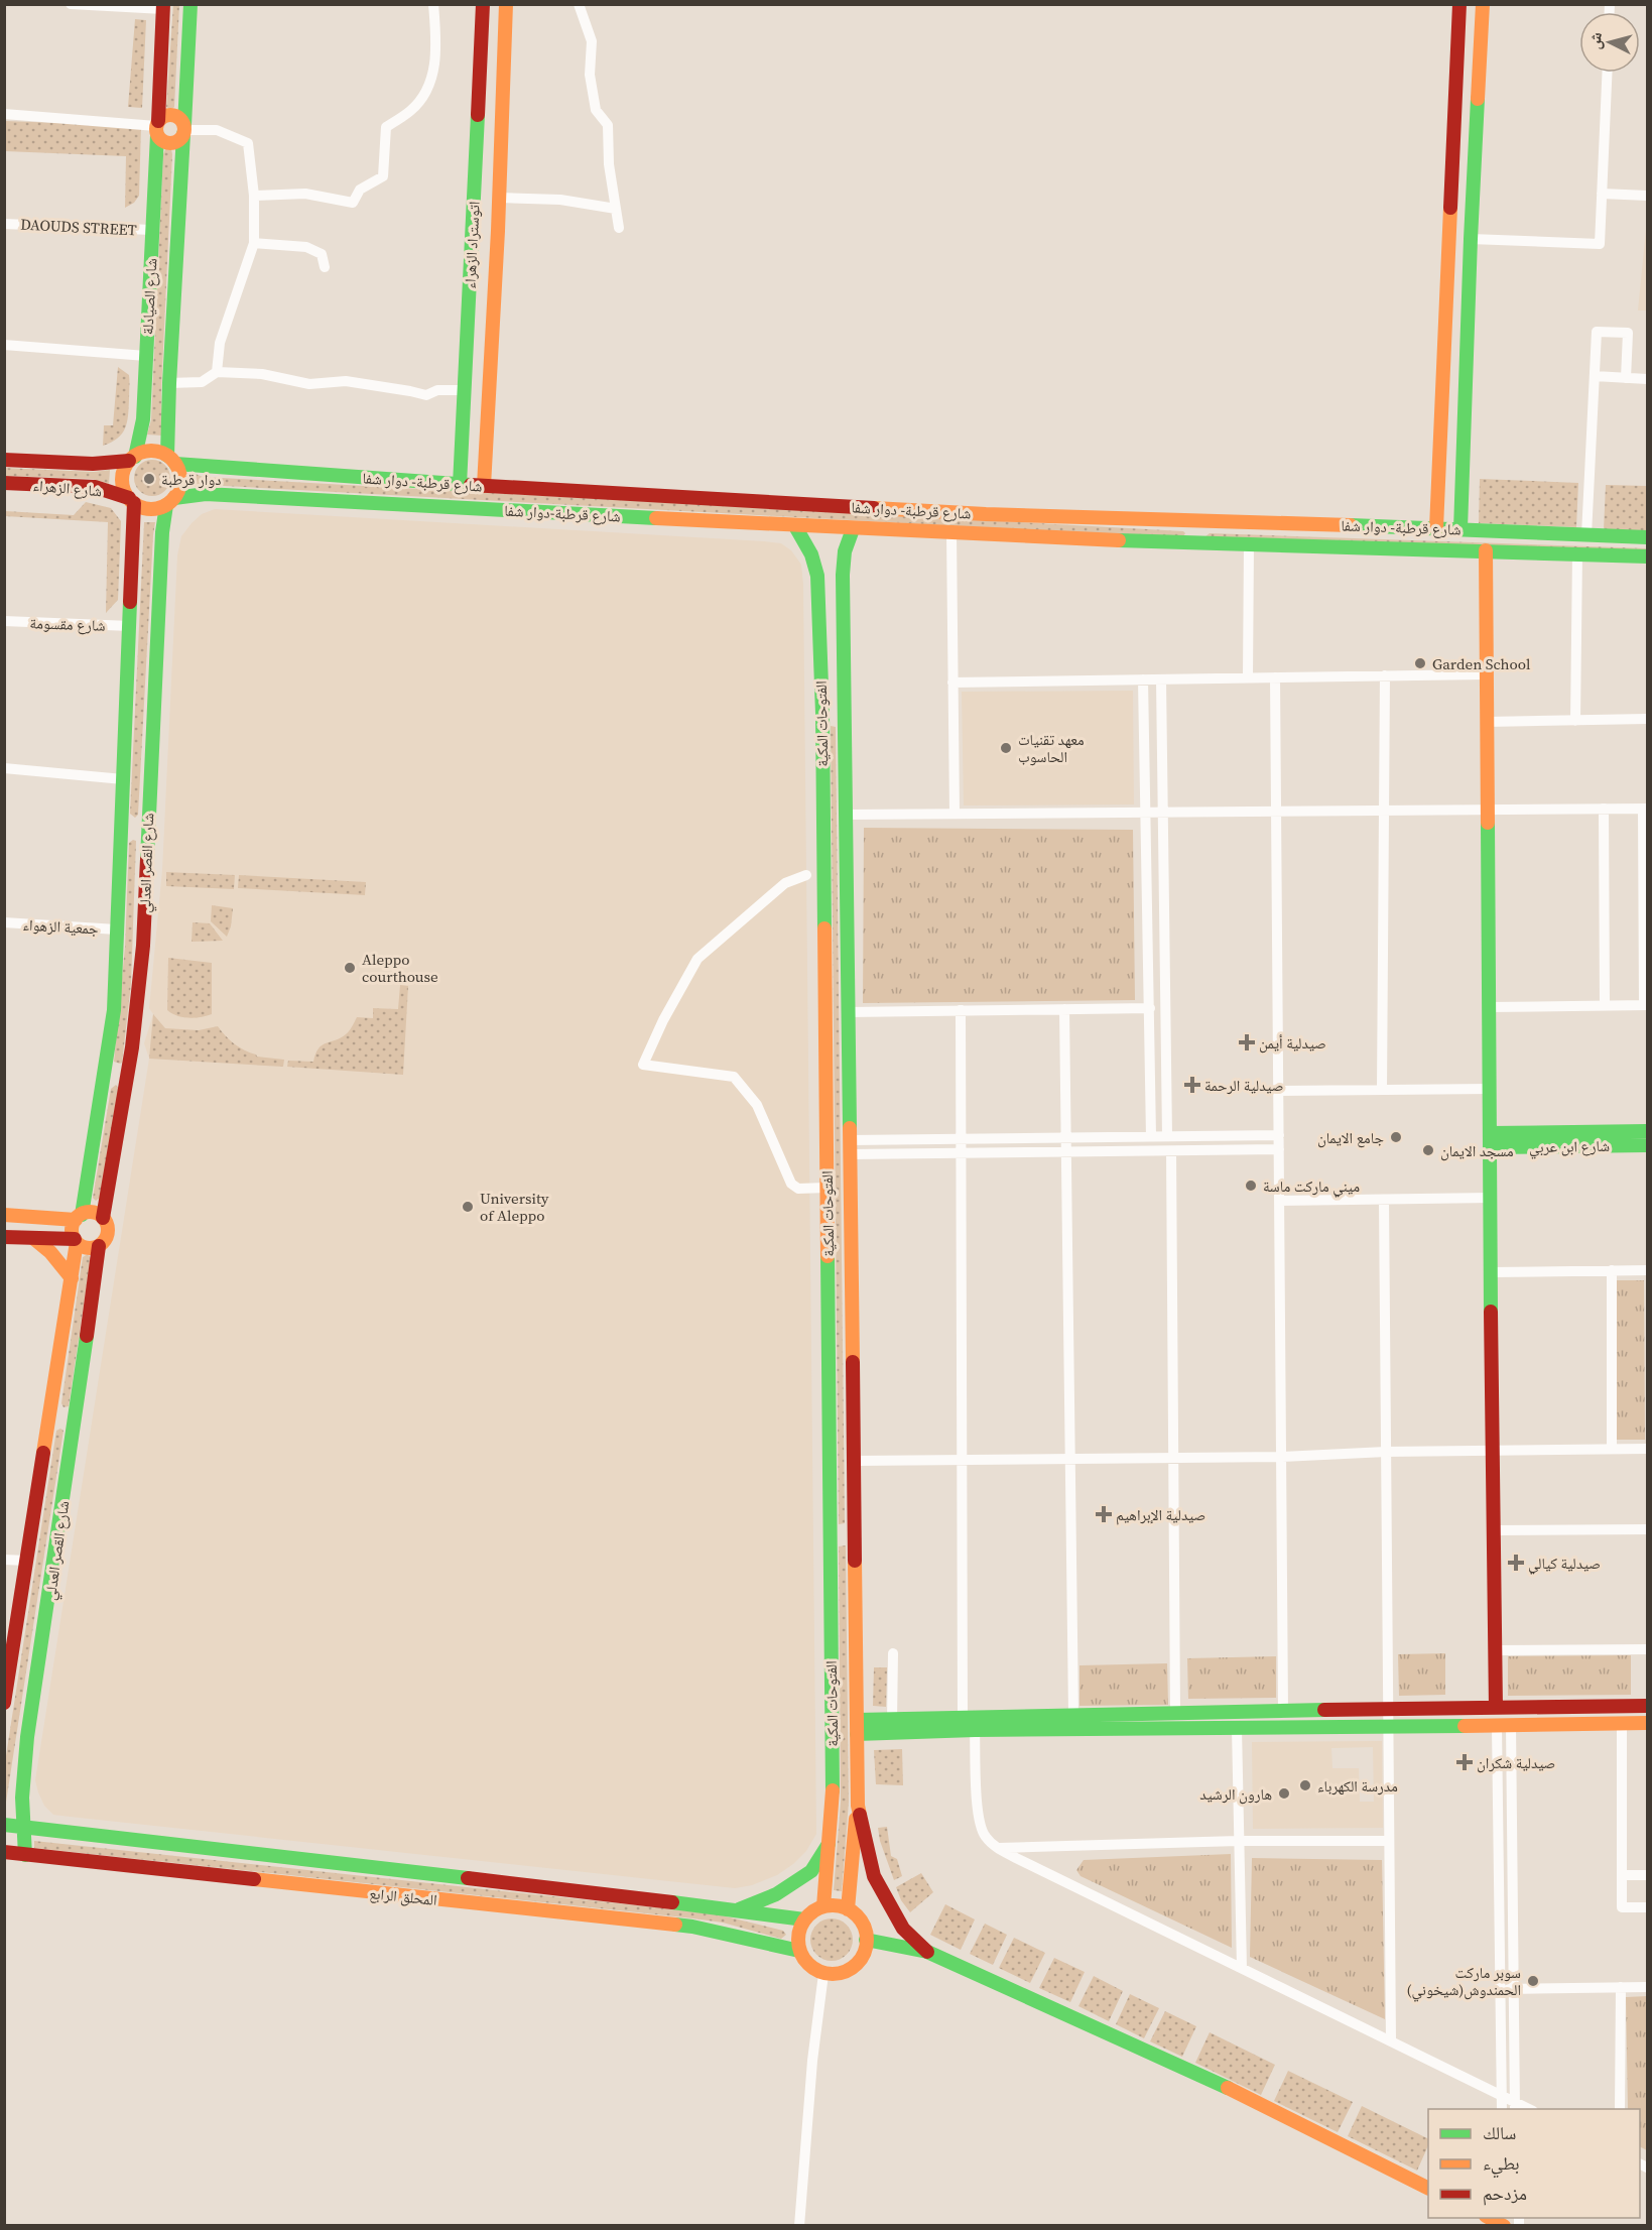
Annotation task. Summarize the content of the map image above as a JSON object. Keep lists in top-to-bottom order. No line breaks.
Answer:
{"streets":{"street":["DAOUDS STREET","اتوستراد الزهراء","شارع الصيادلة","شارع قرطبة- دوار شفا","شارع الزهراء","شارع قرطبة-دوار شفا","شارع مقسومة","الفتوحات المكية","شارع القصر العدلي","جمعية الزهواء","شارع ابن عربي","المحلق الرابع"]},"crossings":[["DAOUDS STREET","شارع الصيادلة"],["اتوستراد الزهراء","شارع قرطبة- دوار شفا"],["شارع الصيادلة","شارع قرطبة- دوار شفا"],["شارع الصيادلة","شارع الزهراء"],["شارع الصيادلة","شارع قرطبة-دوار شفا"],["شارع الصيادلة","شارع القصر العدلي"],["شارع قرطبة- دوار شفا","شارع الزهراء"],["شارع قرطبة- دوار شفا","شارع قرطبة-دوار شفا"],["شارع قرطبة- دوار شفا","شارع القصر العدلي"],["شارع الزهراء","شارع قرطبة-دوار شفا"],["شارع الزهراء","شارع القصر العدلي"],["شارع قرطبة-دوار شفا","الفتوحات المكية"],["شارع قرطبة-دوار شفا","شارع القصر العدلي"],["شارع مقسومة","شارع القصر العدلي"],["الفتوحات المكية","المحلق الرابع"],["شارع القصر العدلي","جمعية الزهواء"],["شارع القصر العدلي","المحلق الرابع"]],"places":{"other":["دوار قرطبة","Garden School","معهد تقنيات الحاسوب","Aleppo courthouse","جامع الايمان","مسجد الايمان","ميني ماركت ماسة","University of Aleppo","مدرسة الكهرباء","هارون الرشيد","سوبر ماركت الحمندوش(شيخوني)"],"health":["صيدلية أيمن","صيدلية الرحمة","صيدلية الإبراهيم","صيدلية كيالي","صيدلية شكران"]},"legend":["سالك","بطيء","مزدحم"],"north":"left"}
